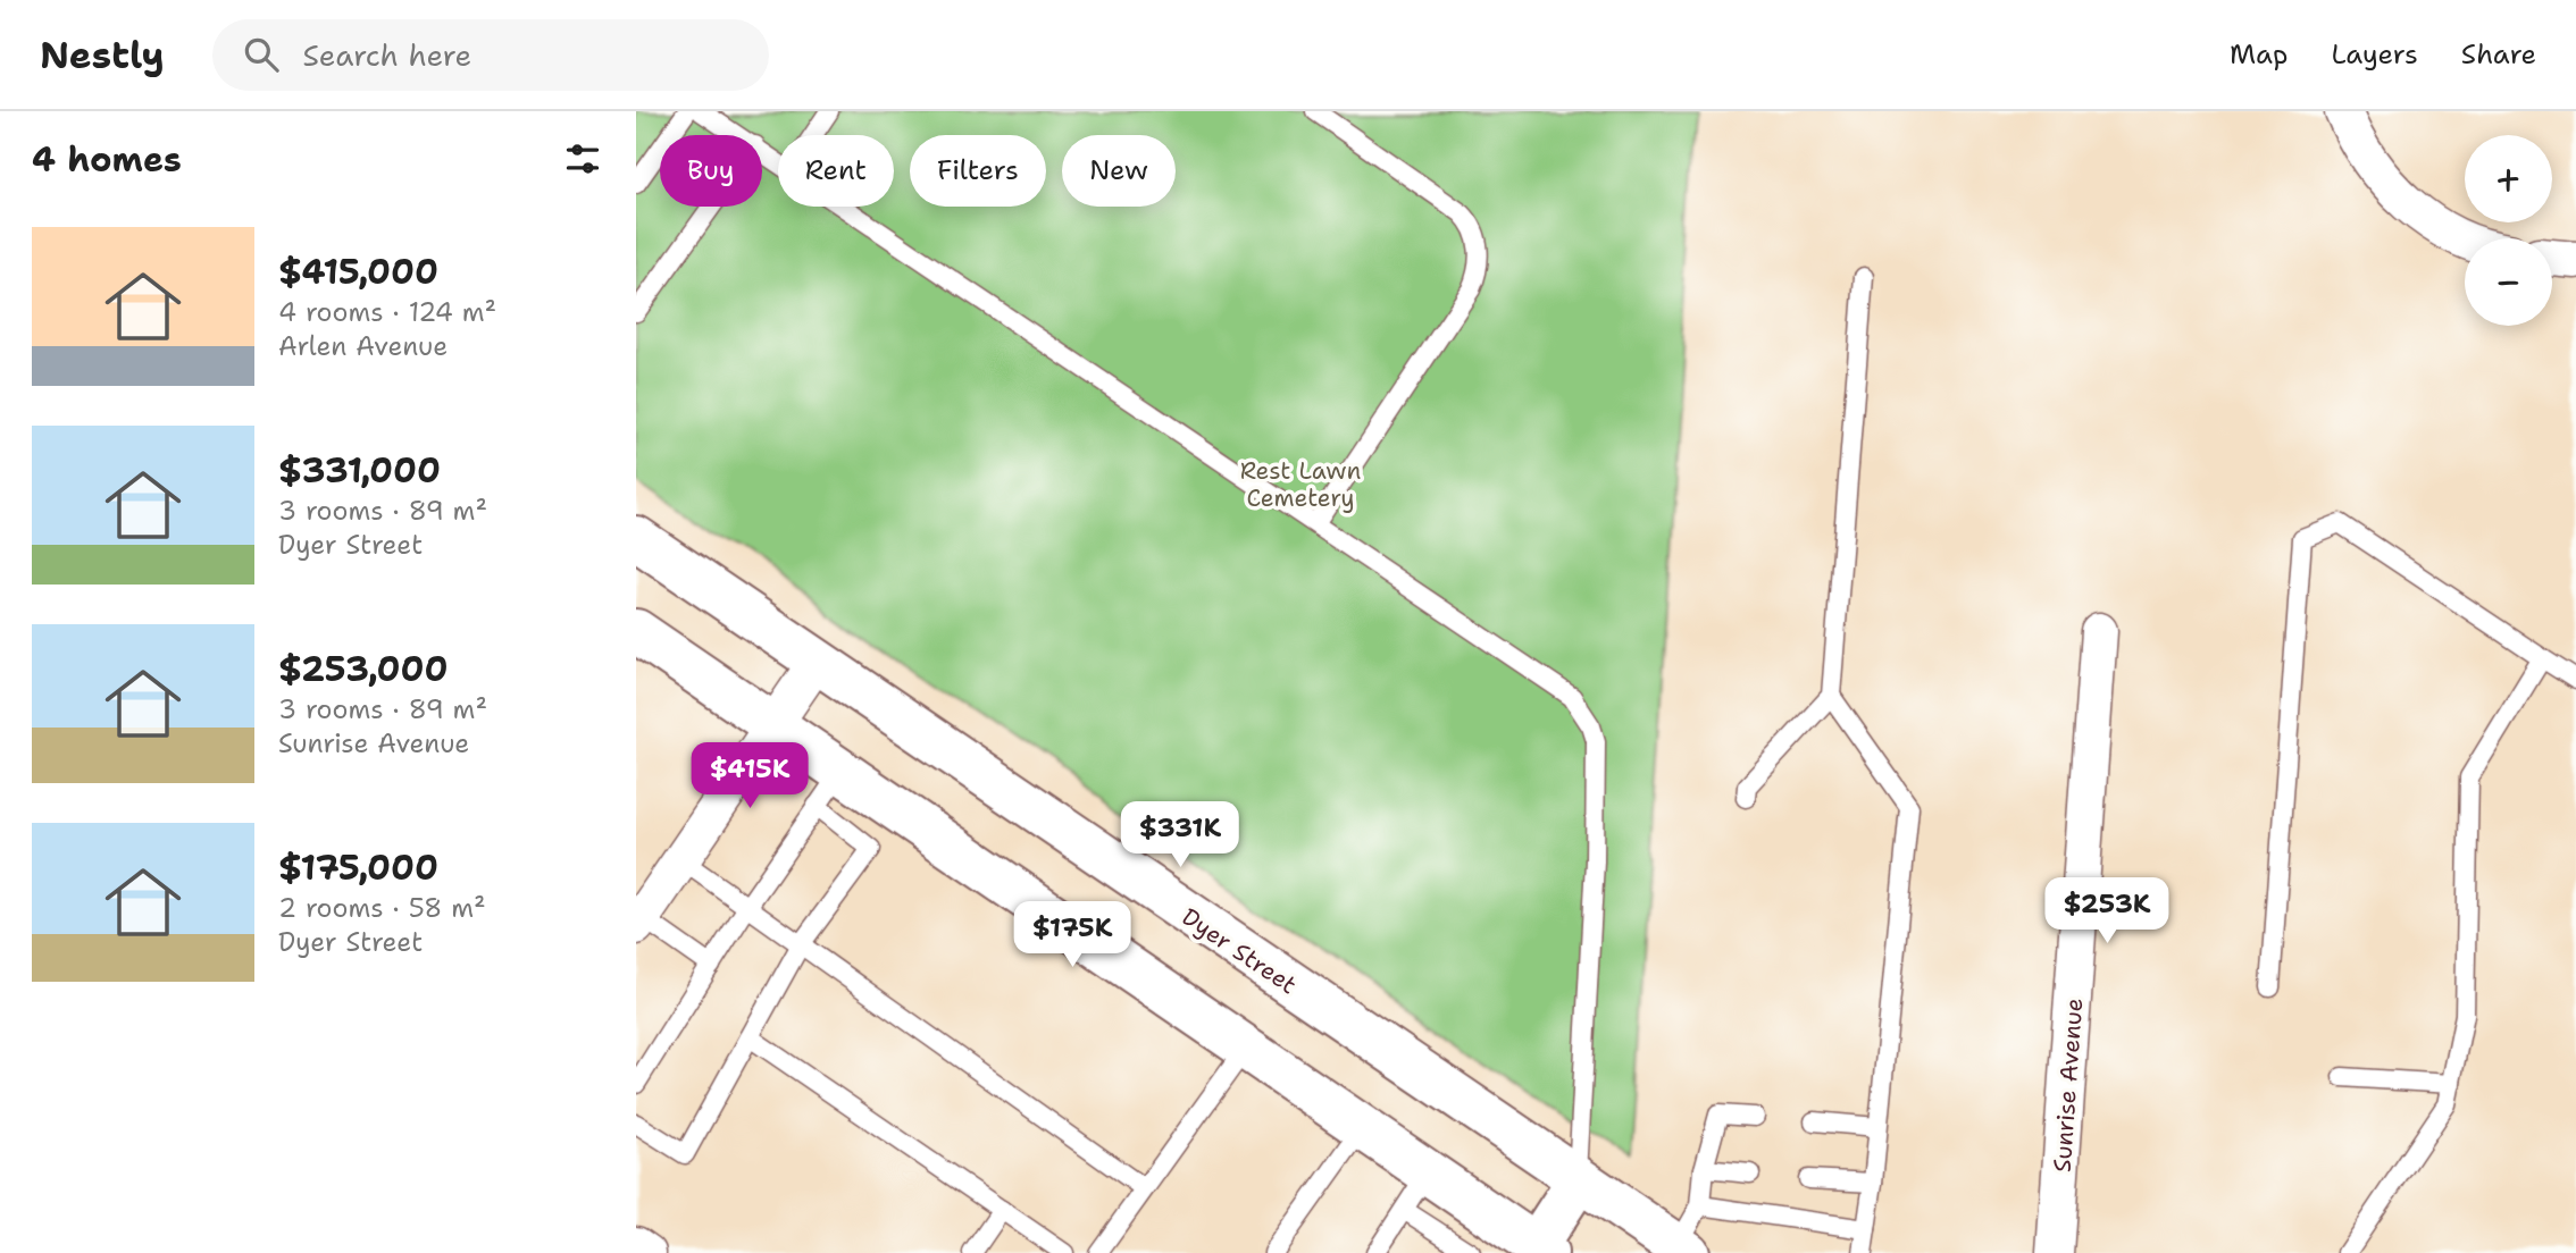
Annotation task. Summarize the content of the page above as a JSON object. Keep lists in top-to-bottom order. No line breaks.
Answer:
{"streets":{"main road":["Dyer Street"],"street":["Sunrise Avenue"]},"parks":["Rest Lawn Cemetery"],"page":{"header":"Nestly","search":"Search here","nav":["Map","Layers","Share"],"heading":"4 homes","map_buttons":["+","−"],"chip":["Buy","Rent","Filters","New"],"list":[{"name":"$415,000","note":"4 rooms · 124 m² · Arlen Avenue"},{"name":"$331,000","note":"3 rooms · 89 m² · Dyer Street"},{"name":"$253,000","note":"3 rooms · 89 m² · Sunrise Avenue"},{"name":"$175,000","note":"2 rooms · 58 m² · Dyer Street"}],"price":["$415K","$331K","$253K","$175K"]}}
